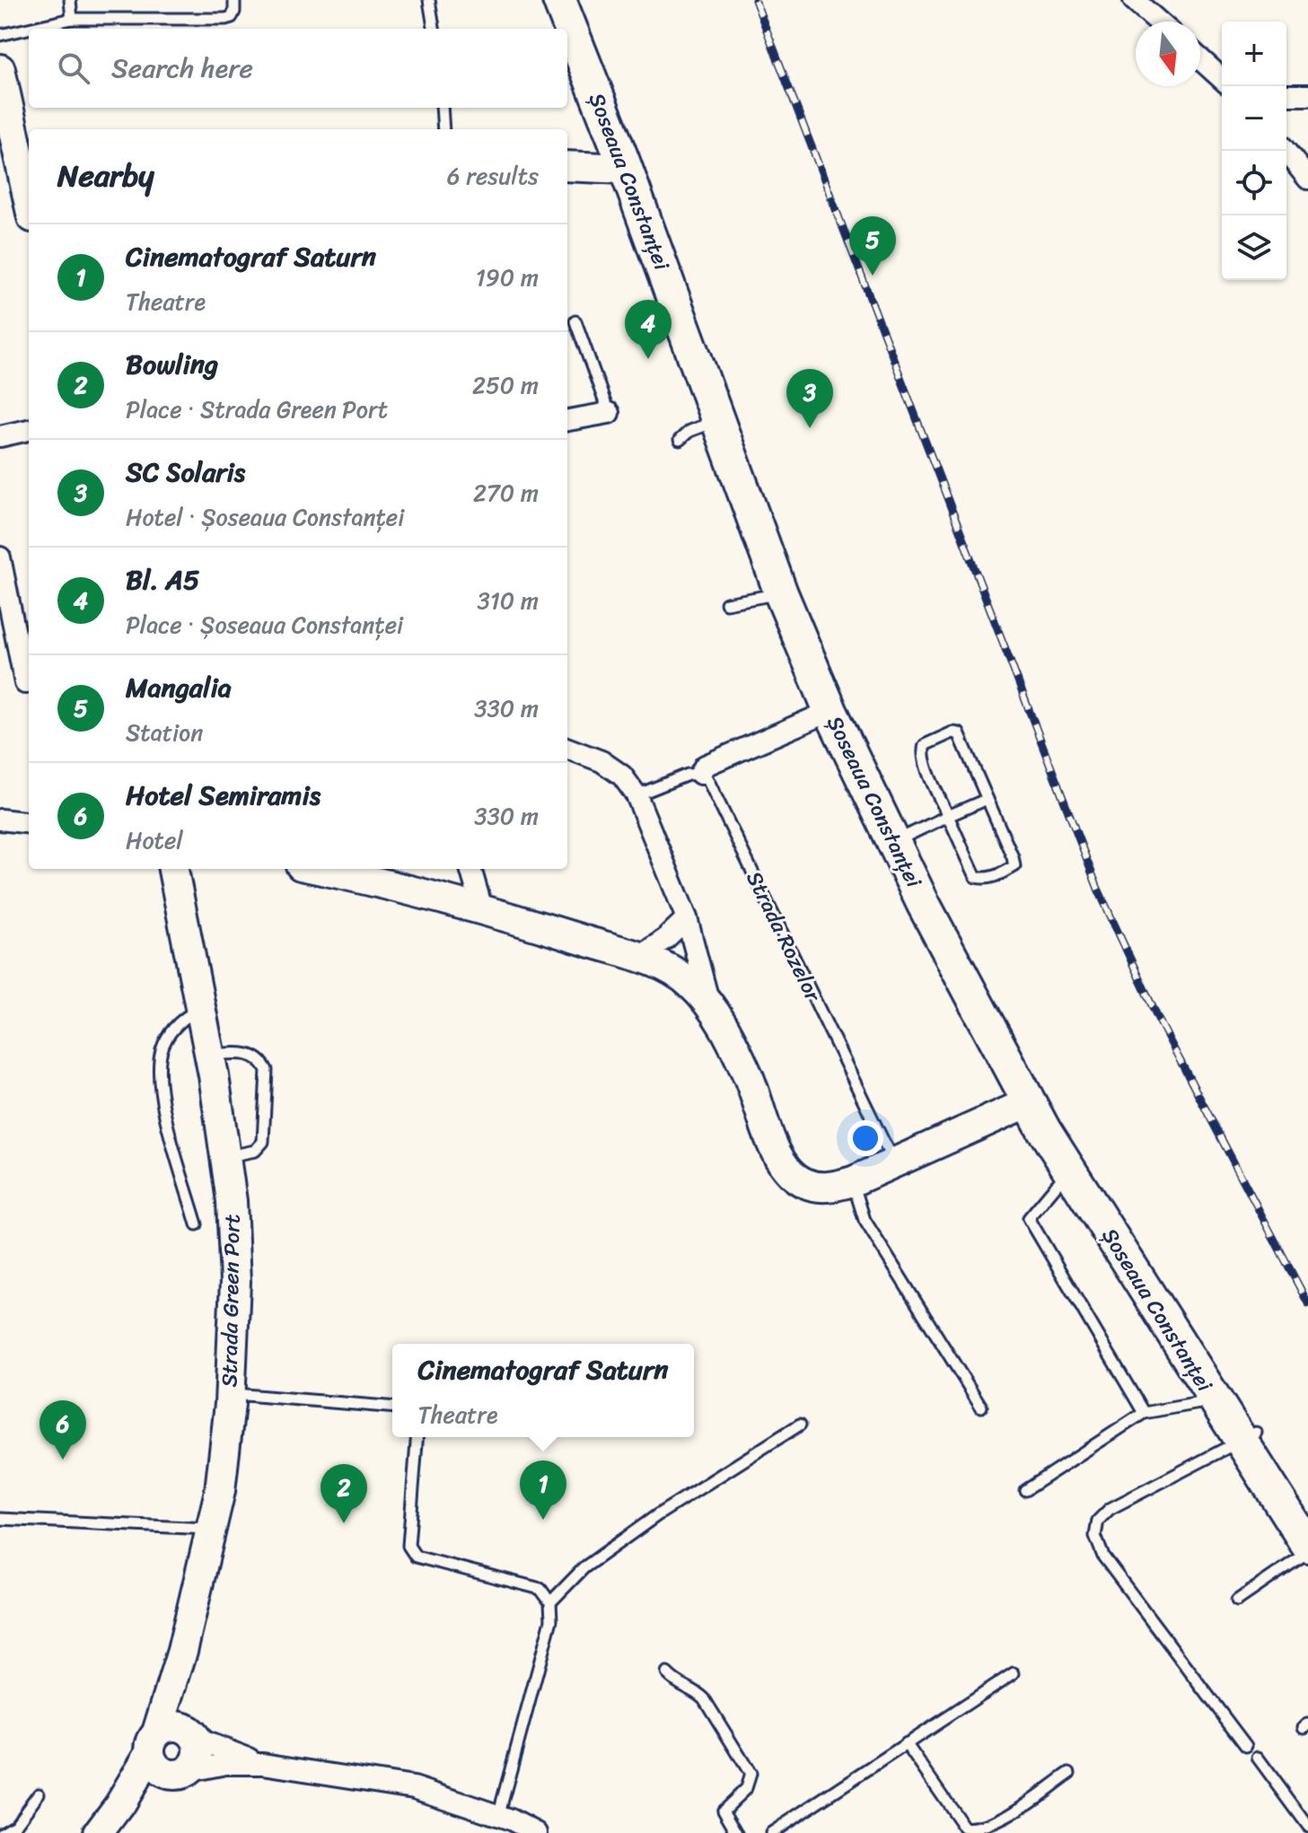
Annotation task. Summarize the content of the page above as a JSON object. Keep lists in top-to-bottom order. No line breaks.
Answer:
{"streets":{"main road":["Șoseaua Constanței"],"street":["Strada Green Port"],"lane":["Strada Rozelor"]},"north":"bottom","page":{"map_buttons":["+","−"],"search":"Search here","heading":["Nearby","6 results"],"pins":["5","4","3","6","1","2"],"list":[{"mark":"1","name":"Cinematograf Saturn","note":"Theatre","value":"190 m"},{"mark":"2","name":"Bowling","note":"Place · Strada Green Port","value":"250 m"},{"mark":"3","name":"SC Solaris","note":"Hotel · Șoseaua Constanței","value":"270 m"},{"mark":"4","name":"Bl. A5","note":"Place · Șoseaua Constanței","value":"310 m"},{"mark":"5","name":"Mangalia","note":"Station","value":"330 m"},{"mark":"6","name":"Hotel Semiramis","note":"Hotel","value":"330 m"}],"popup":["Cinematograf Saturn","Theatre"]}}
